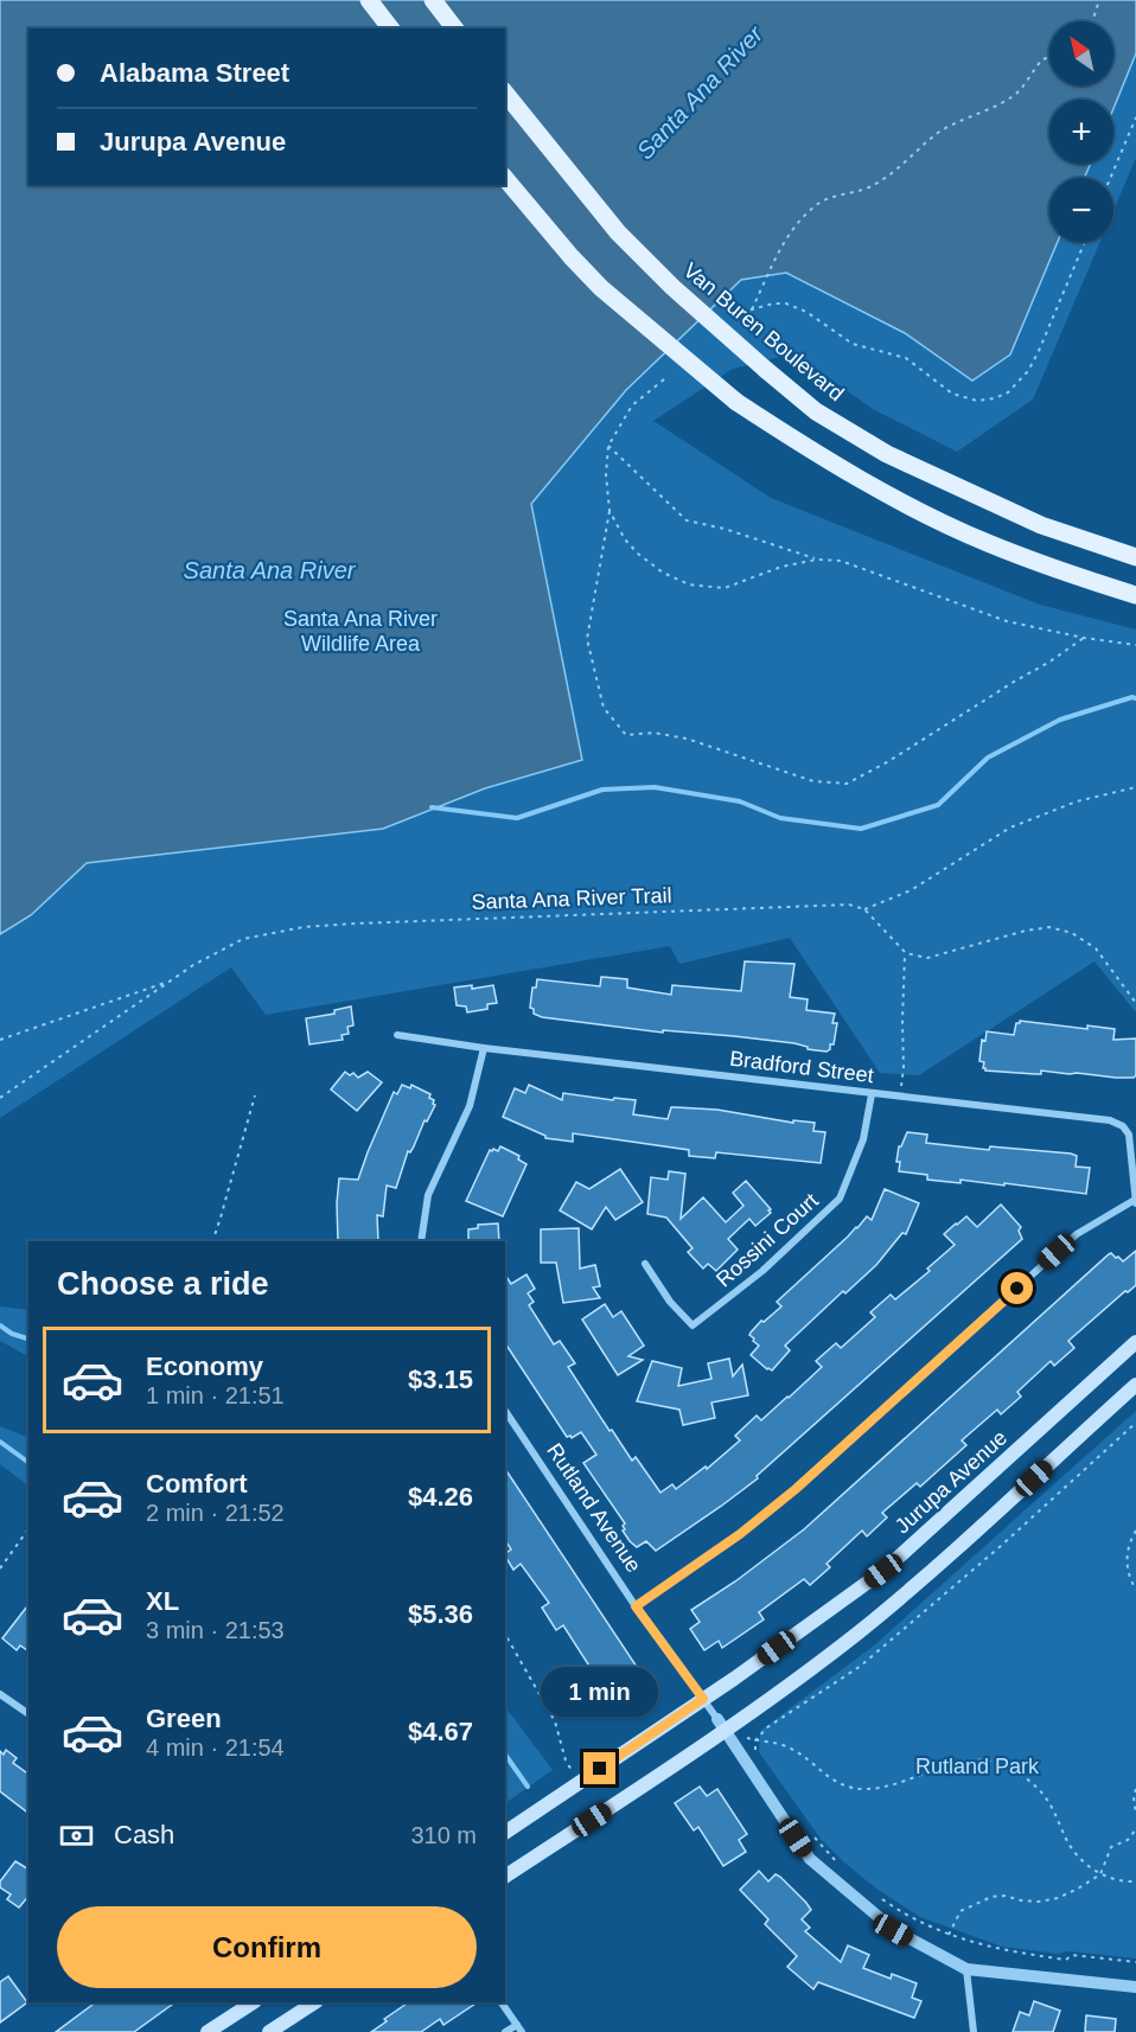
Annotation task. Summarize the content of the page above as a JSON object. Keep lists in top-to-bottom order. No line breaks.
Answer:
{"streets":{"main road":["Van Buren Boulevard","Jurupa Avenue"],"street":["Bradford Street","Rossini Court","Rutland Avenue"],"path":["Santa Ana River Trail"]},"crossings":[["Bradford Street","Rossini Court"],["Jurupa Avenue","Rutland Avenue"]],"water":["Santa Ana River"],"parks":["Santa Ana River Wildlife Area","Rutland Park"],"north":"top left","page":{"map_buttons":["+","−"],"banner":["Alabama Street","Jurupa Avenue"],"heading":"Choose a ride","list":[{"name":"Economy","note":"1 min · 21:51","value":"$3.15"},{"name":"Comfort","note":"2 min · 21:52","value":"$4.26"},{"name":"XL","note":"3 min · 21:53","value":"$5.36"},{"name":"Green","note":"4 min · 21:54","value":"$4.67"}],"bubble":"1 min","pay":["Cash","310 m"],"buttons":"Confirm"}}
